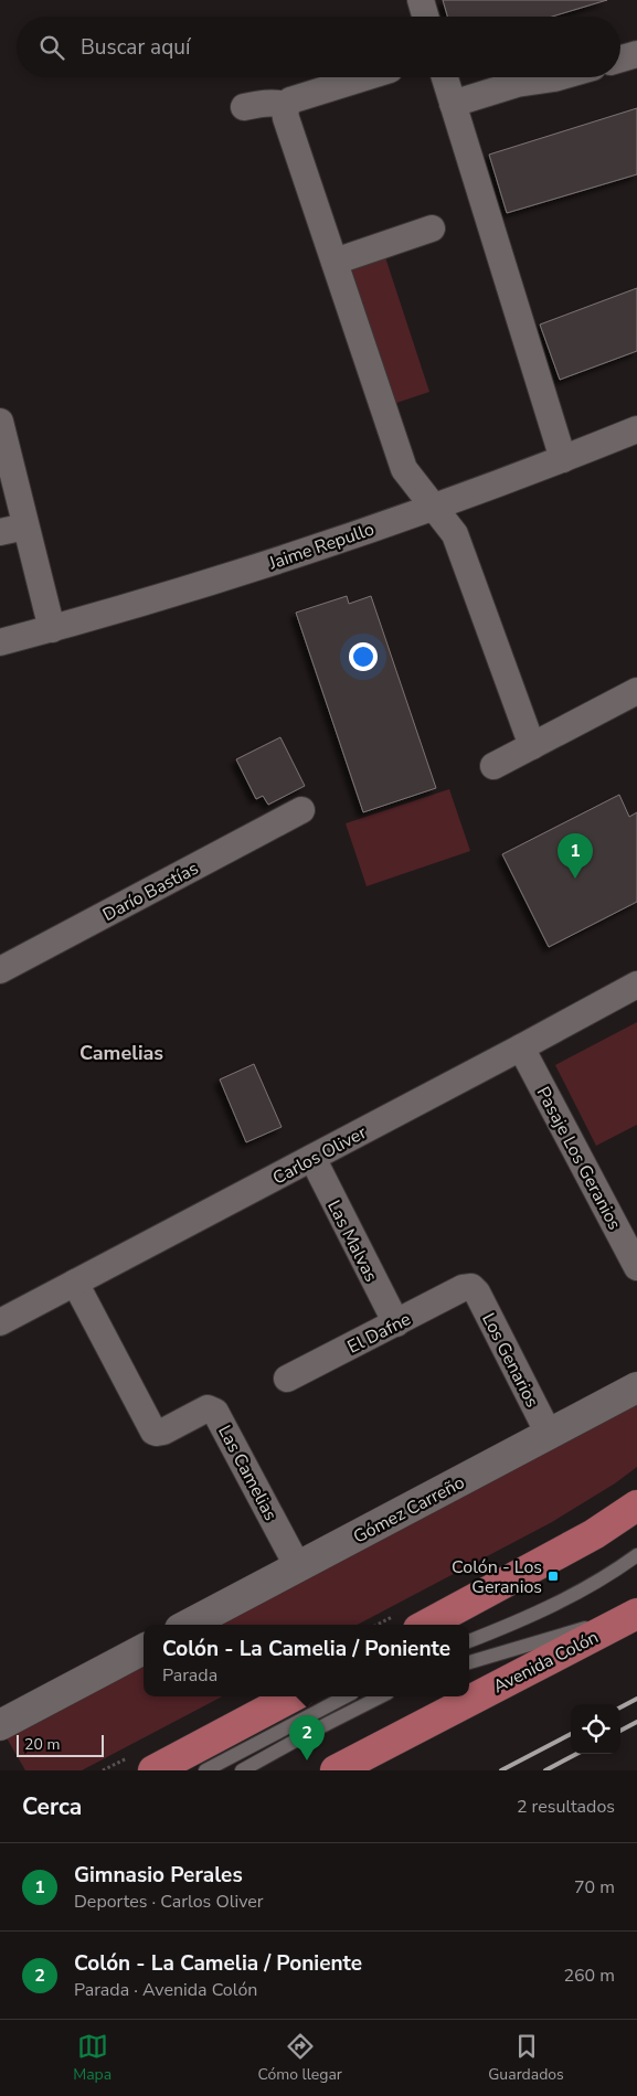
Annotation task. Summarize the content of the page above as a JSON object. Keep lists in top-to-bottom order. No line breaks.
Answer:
{"streets":{"main road":["Avenida Colón"],"street":["Jaime Repullo","Darío Bastías","Carlos Oliver","Pasaje Los Geranios","Las Malvas","El Dafne","Los Genarios","Las Camelias","Gómez Carreño"]},"crossings":[["Carlos Oliver","Pasaje Los Geranios"],["Carlos Oliver","Las Malvas"],["Carlos Oliver","Las Camelias"],["Las Malvas","El Dafne"],["El Dafne","Los Genarios"],["Los Genarios","Gómez Carreño"],["Las Camelias","Gómez Carreño"]],"districts":["Camelias"],"places":{"transit":["Colón - Los Geranios"]},"scale_bar":"20 m","page":{"search":"Buscar aquí","pins":["1","2"],"popup":["Colón - La Camelia / Poniente","Parada"],"scale":"20 m","heading":["Cerca","2 resultados"],"list":[{"mark":"1","name":"Gimnasio Perales","note":"Deportes · Carlos Oliver","value":"70 m"},{"mark":"2","name":"Colón - La Camelia / Poniente","note":"Parada · Avenida Colón","value":"260 m"}],"nav":["Mapa","Cómo llegar","Guardados"]}}
